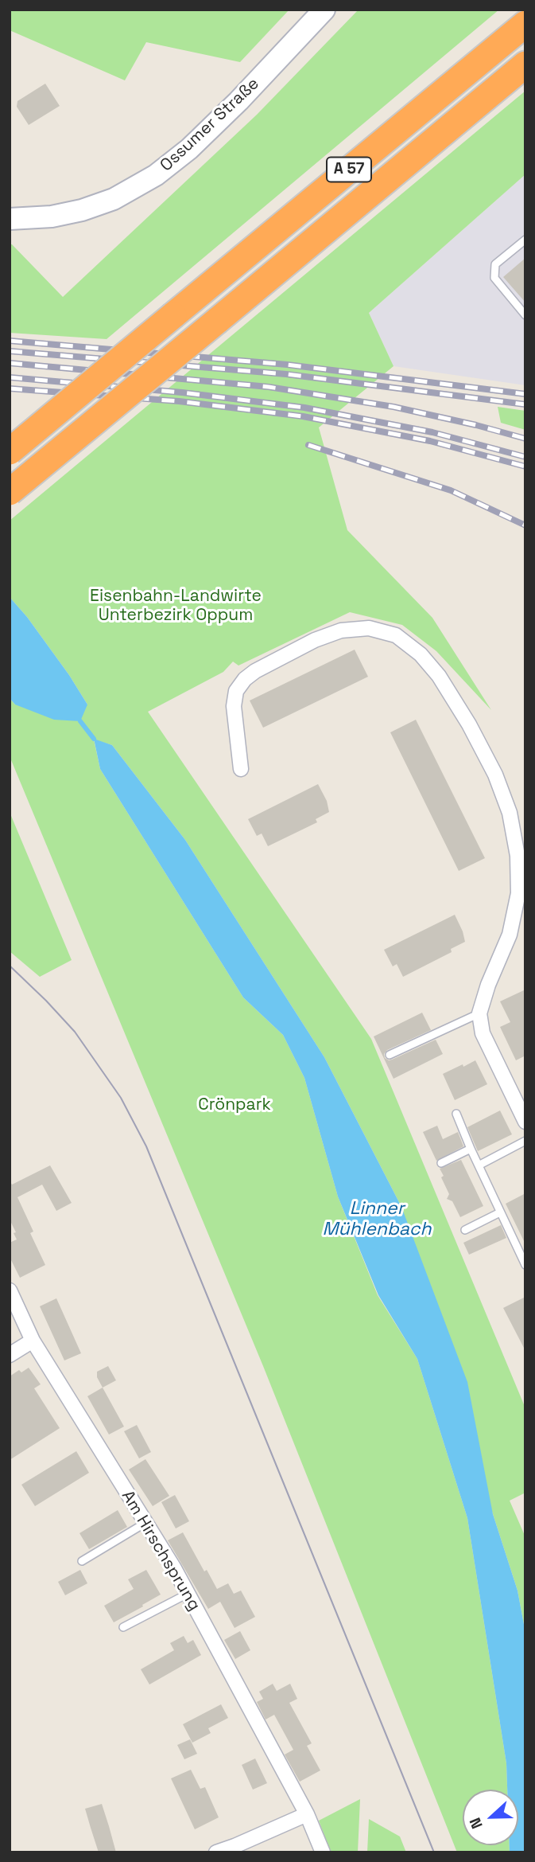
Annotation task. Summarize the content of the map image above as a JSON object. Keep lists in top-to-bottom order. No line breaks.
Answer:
{"streets":{"highway":["A 57"],"main road":["Ossumer Straße"],"street":["Am Hirschsprung"]},"water":["Linner Mühlenbach"],"parks":["Eisenbahn-Landwirte Unterbezirk Oppum","Crönpark"],"north":"left"}
